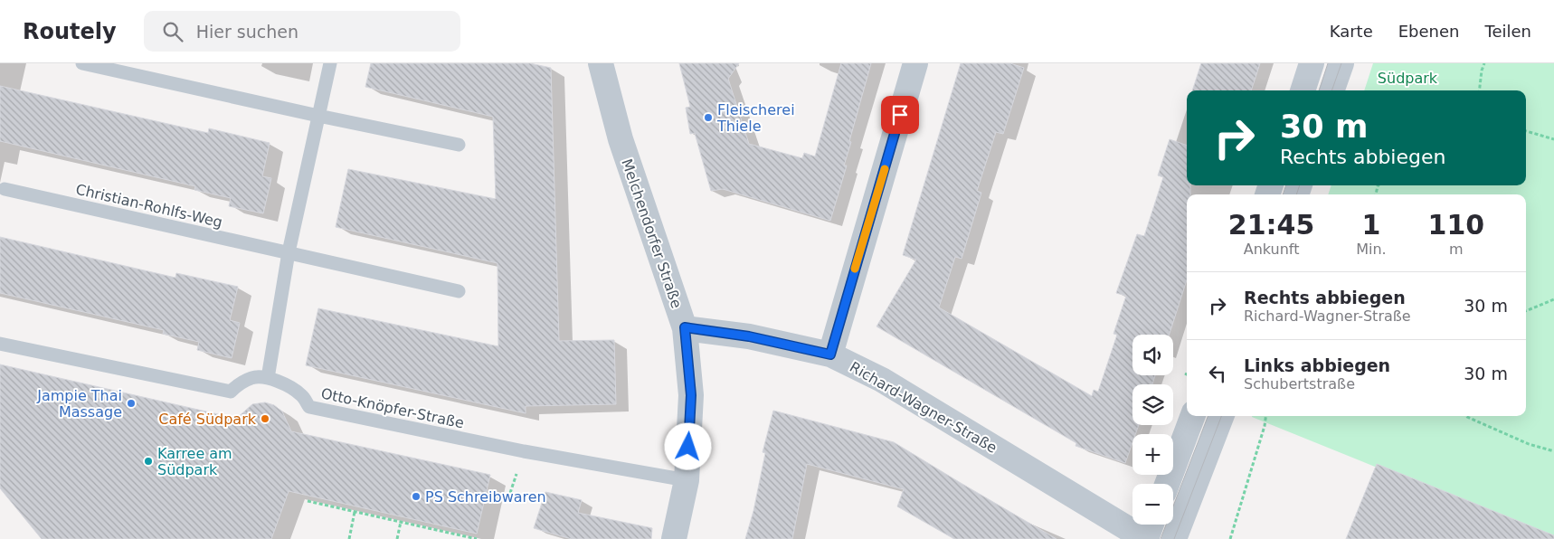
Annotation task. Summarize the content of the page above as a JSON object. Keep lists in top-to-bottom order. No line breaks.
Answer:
{"streets":{"street":["Melchendorfer Straße","Richard-Wagner-Straße"],"lane":["Christian-Rohlfs-Weg","Otto-Knöpfer-Straße"]},"crossings":[["Melchendorfer Straße","Richard-Wagner-Straße"],["Melchendorfer Straße","Otto-Knöpfer-Straße"]],"parks":["Südpark"],"places":["Fleischerei Thiele","Jampie Thai Massage","Café Südpark","Karree am Südpark","PS Schreibwaren"],"page":{"header":"Routely","search":"Hier suchen","nav":["Karte","Ebenen","Teilen"],"turn":["30 m","Rechts abbiegen"],"eta":["21:45","Ankunft","1","Min.","110","m"],"list":[{"name":"Rechts abbiegen","note":"Richard-Wagner-Straße","value":"30 m"},{"name":"Links abbiegen","note":"Schubertstraße","value":"30 m"}],"map_buttons":["+","−"]}}
